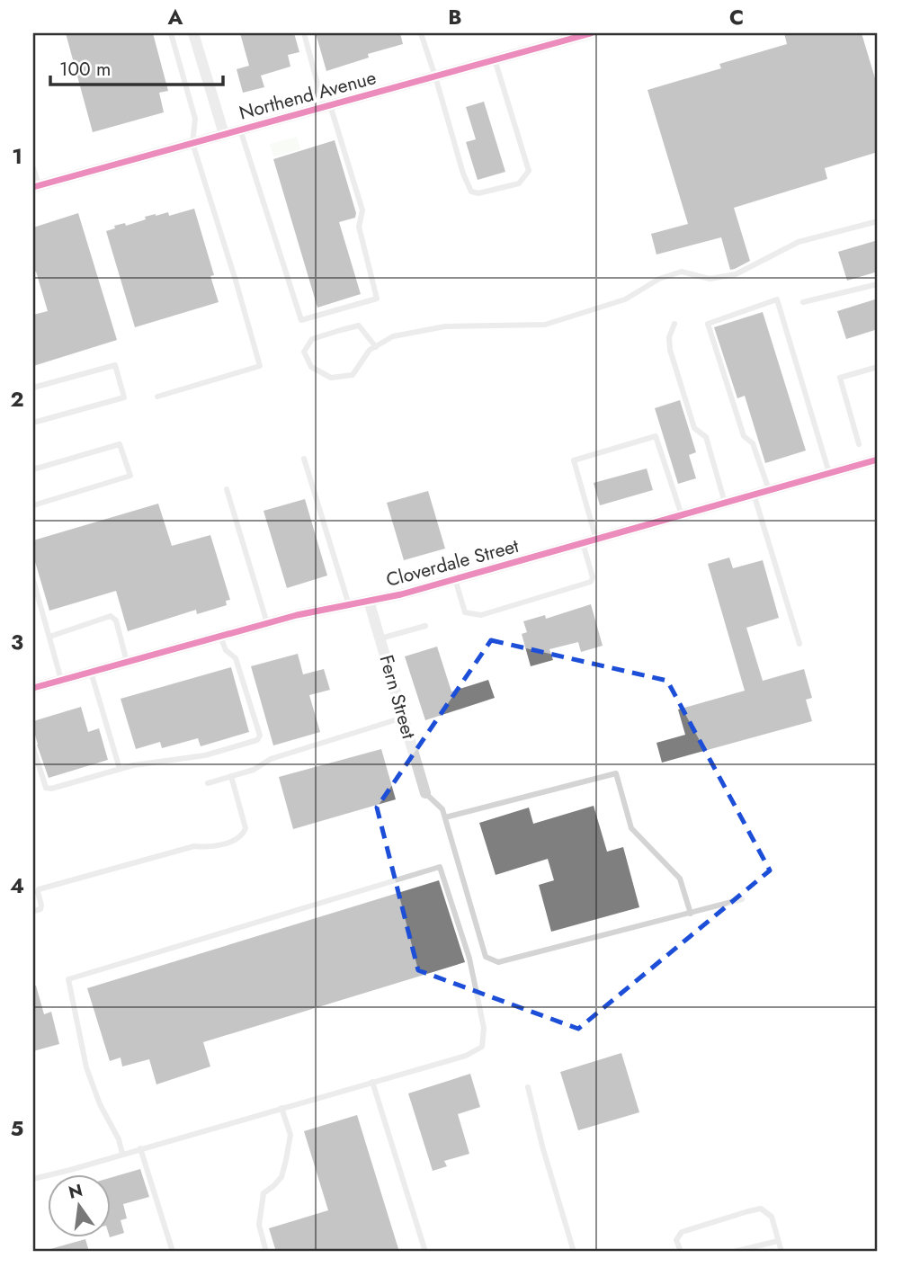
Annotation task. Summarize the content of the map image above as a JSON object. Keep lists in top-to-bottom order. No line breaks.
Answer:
{"streets":{"street":["Northend Avenue","Cloverdale Street","Fern Street"]},"crossings":[["Cloverdale Street","Fern Street"]],"scale_bar":"100 m","north":"top","grid":{"columns":["A","B","C"],"rows":["1","2","3","4","5"]}}
